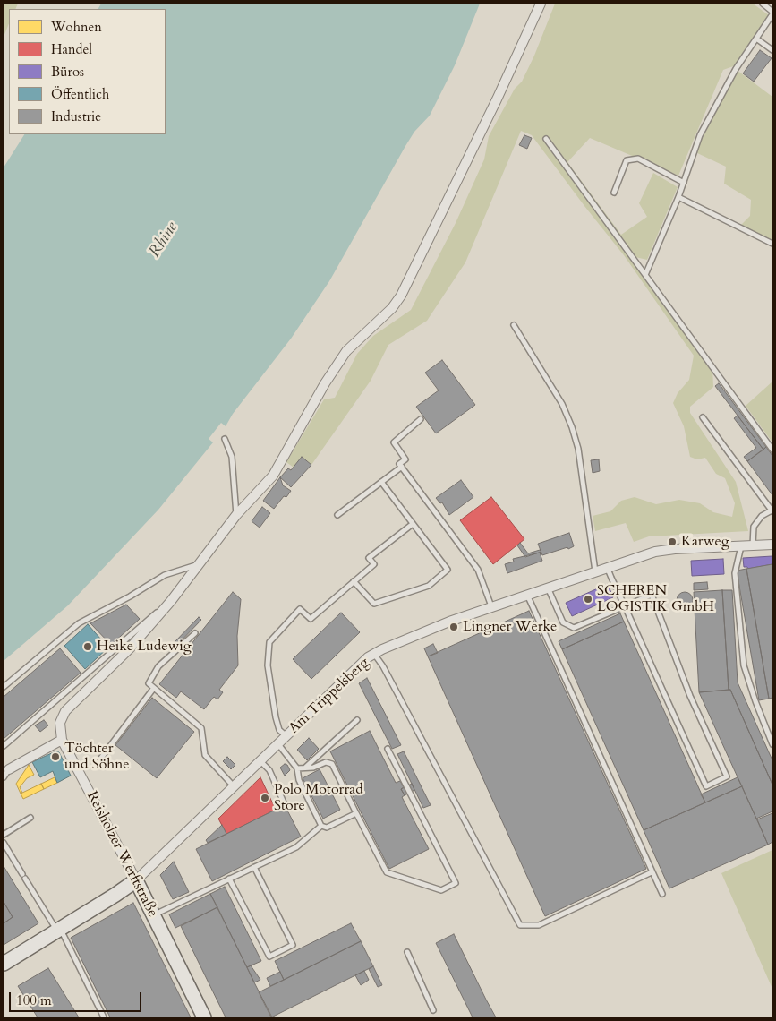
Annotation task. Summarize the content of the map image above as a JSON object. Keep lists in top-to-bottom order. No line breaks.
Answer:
{"streets":{"street":["Am Trippelsberg","Reisholzer Werftstraße"]},"crossings":[["Am Trippelsberg","Reisholzer Werftstraße"]],"water":["Rhine"],"places":["Karweg","SCHEREN LOGISTIK GmbH","Lingner Werke","Heike Ludewig","Töchter und Söhne","Polo Motorrad Store"],"legend":["Wohnen","Handel","Büros","Öffentlich","Industrie"],"scale_bar":"100 m"}
